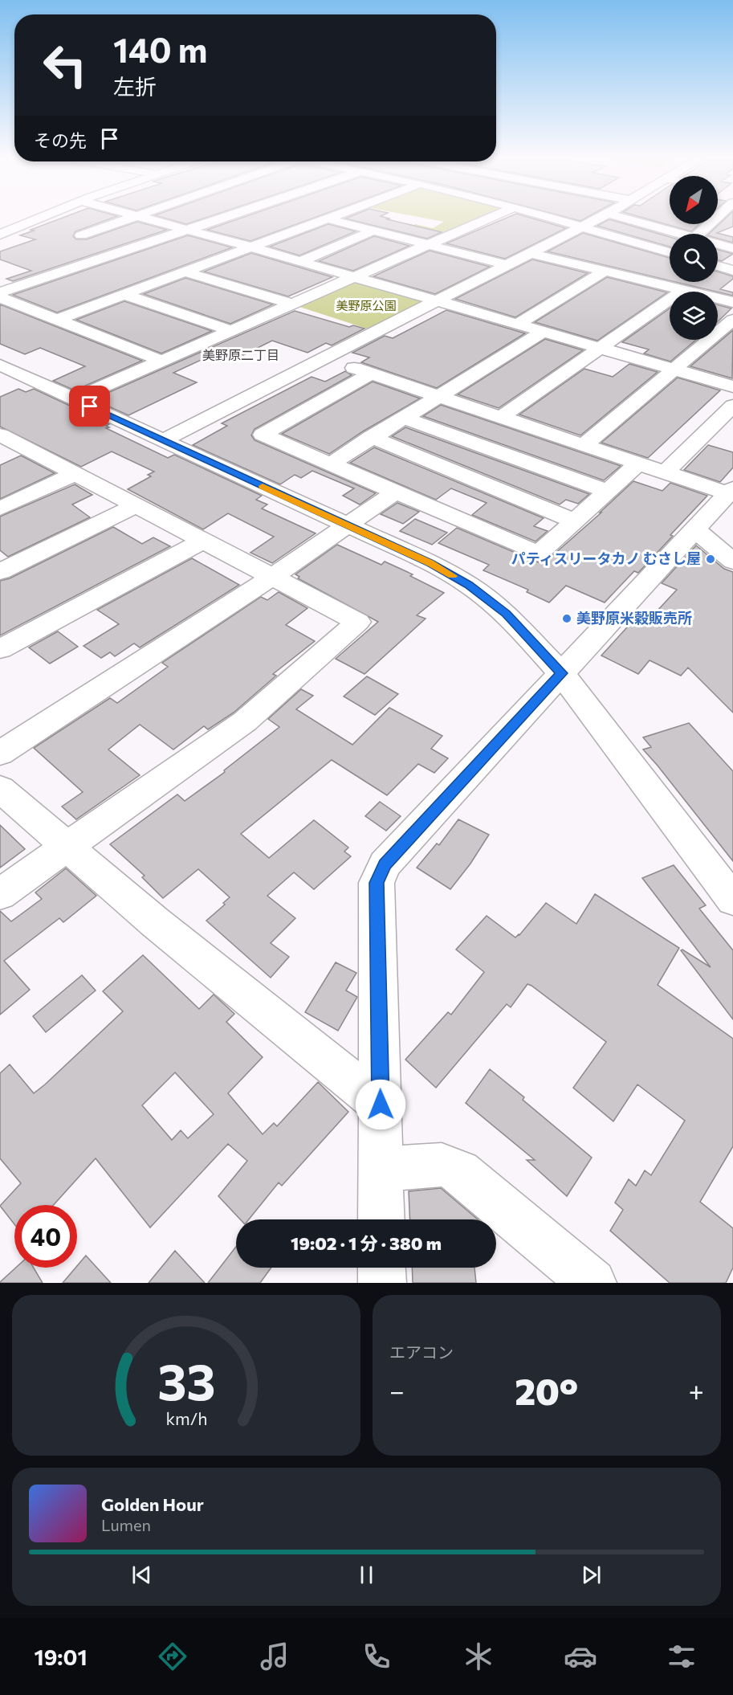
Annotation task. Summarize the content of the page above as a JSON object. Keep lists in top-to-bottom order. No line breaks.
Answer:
{"districts":["美野原二丁目"],"parks":["美野原公園"],"places":["パティスリータカノ むさし屋","美野原米穀販売所"],"north":"bottom left","page":{"turn":["140 m","左折"],"then":"その先","limit":"40","trip":"19:02 · 1 分 · 380 m","tile":"エアコン","heat":["−","20°","+"],"song":["Golden Hour","Lumen"],"tabs":"19:01","gauge":["33","km/h"]}}
